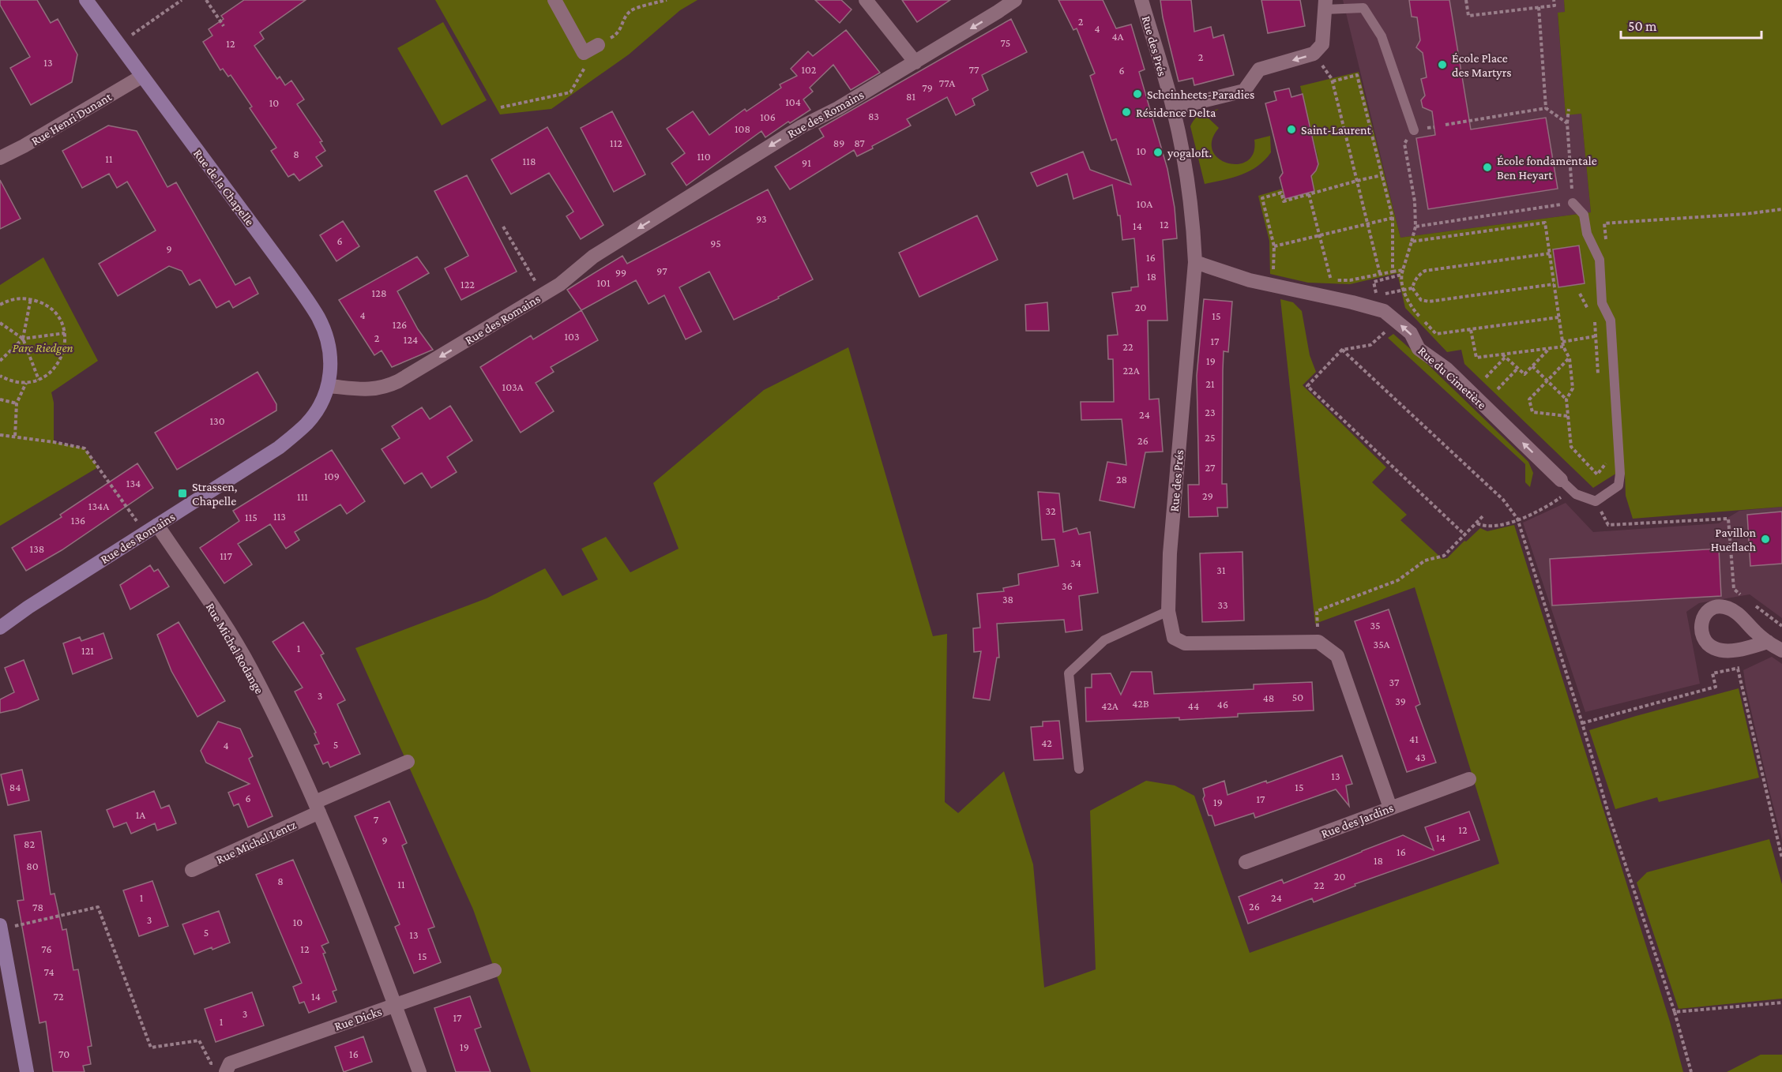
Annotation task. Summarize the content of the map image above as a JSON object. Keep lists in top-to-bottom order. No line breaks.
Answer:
{"streets":{"main road":["Rue des Romains","Rue de la Chapelle"],"street":["Rue des Prés","Rue Henri Dunant","Rue du Cimetière","Rue Michel Rodange","Rue des Jardins","Rue Michel Lentz","Rue Dicks"]},"crossings":[["Rue des Prés","Rue du Cimetière"],["Rue des Romains","Rue de la Chapelle"],["Rue des Romains","Rue Michel Rodange"],["Rue Henri Dunant","Rue de la Chapelle"],["Rue Michel Rodange","Rue Michel Lentz"],["Rue Michel Rodange","Rue Dicks"]],"one_way":["Rue des Romains","Rue du Cimetière"],"parks":["Parc Riedgen"],"places":{"other":["École Place des Martyrs","Scheinheets-Paradies","Résidence Delta","Saint-Laurent","yogaloft.","École fondamentale Ben Heyart","Pavillon Hueflach"],"transit":["Strassen, Chapelle"]},"house_numbers":["2","4","4A","75","12","2","13","102","77","6","77A","79","81","104","10","83","106","108","112","89","87","10","8","110","11","118","91","10A","93","12","14","6","95","9","16","97","99","18","101","122","128","20","4","15","126","103","2","124","17","22","19","22A","21","103A","23","24","130","25","26","27","109","28","134","29","111","134A","32","113","115","136","138","117","34","31","36","38","33","35","35A","1","121","37","3","50","48","39","42B","46","42A","44","41","42","5","4","43","13","84","15","6","17","19","1A","7","12","14","9","82","16","18","80","20","8","11","22","1","24","26","78","3","10","5","13","76","12","15","74","72","14","3","17","1","19","70","16"],"scale_bar":"50 m"}
